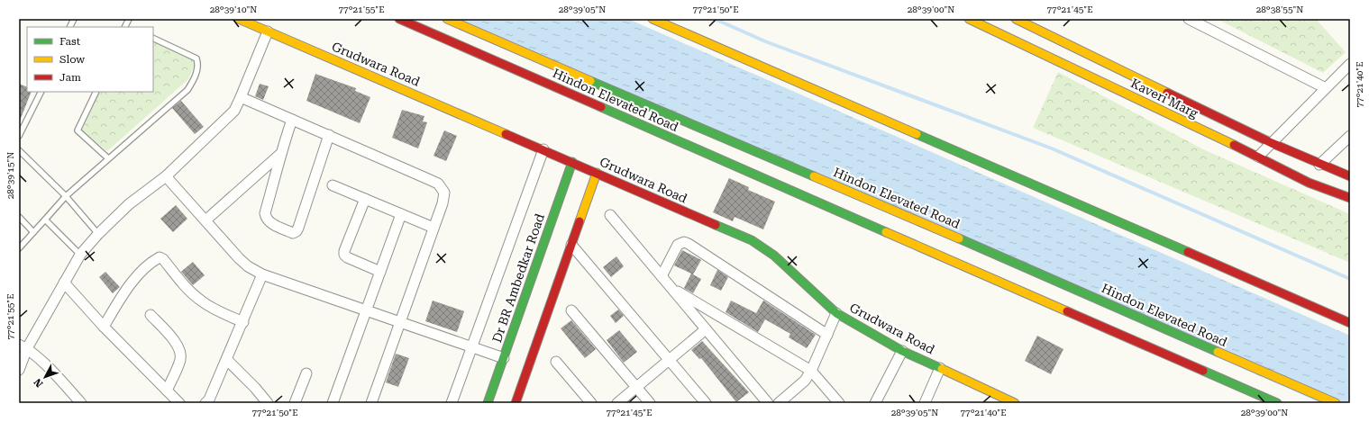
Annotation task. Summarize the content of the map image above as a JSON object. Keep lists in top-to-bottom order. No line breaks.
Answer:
{"streets":{"main road":["Grudwara Road","Kaveri Marg","Hindon Elevated Road","Dr BR Ambedkar Road"]},"crossings":[["Grudwara Road","Dr BR Ambedkar Road"]],"legend":["Fast","Slow","Jam"],"north":"bottom left","coordinates":["28°39'10\"N","77°21'55\"E","28°39'05\"N","77°21'50\"E","28°39'00\"N","77°21'45\"E","28°38'55\"N","77°21'40\"E","28°39'15\"N"]}
